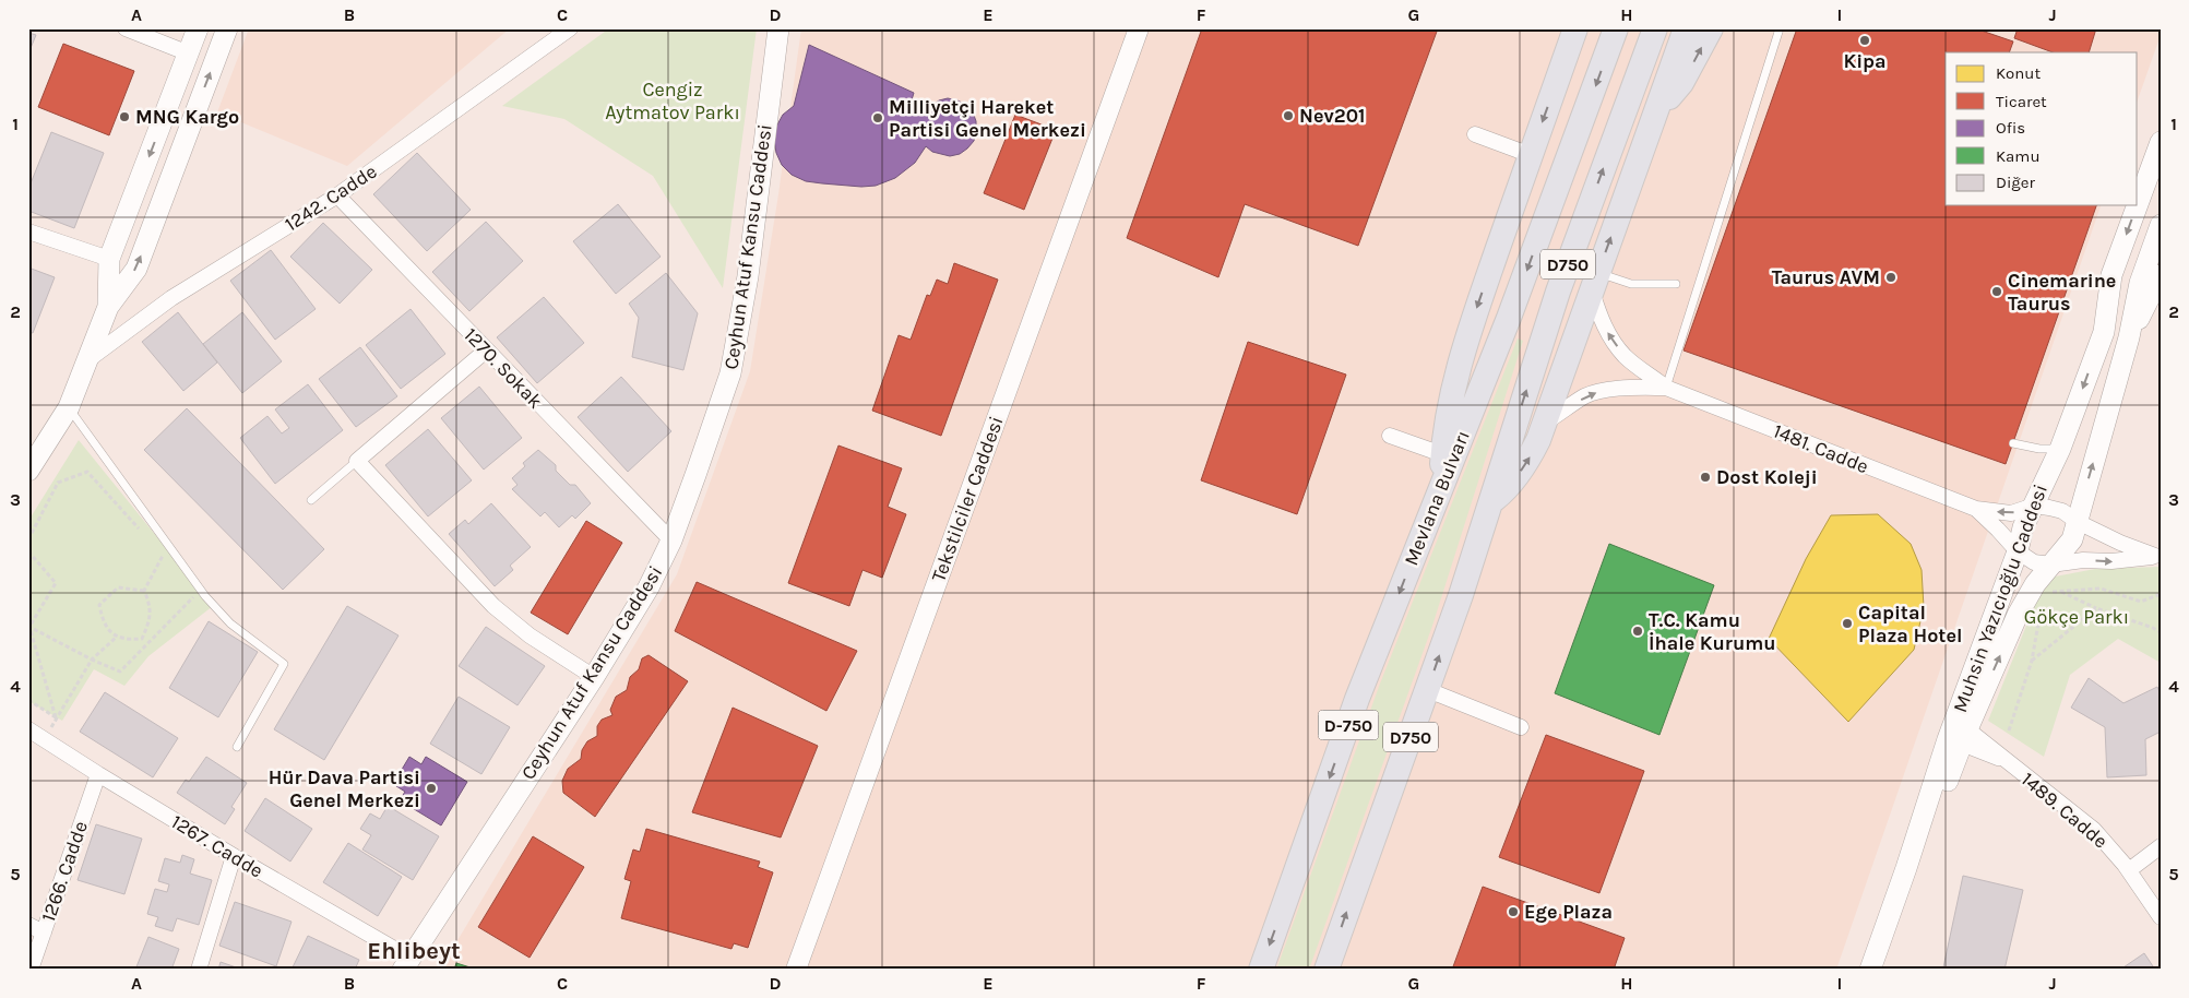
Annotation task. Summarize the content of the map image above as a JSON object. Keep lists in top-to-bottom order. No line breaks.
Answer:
{"streets":{"highway":["D750","Mevlana Bulvarı","D-750"],"main road":["Ceyhun Atuf Kansu Caddesi","Muhsin Yazıcıoğlu Caddesi"],"street":["1242. Cadde","1270. Sokak","1481. Cadde","Tekstilciler Caddesi","1489. Cadde","1267. Cadde","1266. Cadde"]},"crossings":[["1242. Cadde","1270. Sokak"],["Ceyhun Atuf Kansu Caddesi","1270. Sokak"],["Ceyhun Atuf Kansu Caddesi","1267. Cadde"],["1481. Cadde","Muhsin Yazıcıoğlu Caddesi"],["Muhsin Yazıcıoğlu Caddesi","1489. Cadde"],["1267. Cadde","1266. Cadde"]],"districts":["Ehlibeyt"],"parks":["Cengiz Aytmatov Parkı","Gökçe Parkı"],"places":["Kipa","Nev201","MNG Kargo","Milliyetçi Hareket Partisi Genel Merkezi","Taurus AVM","Cinemarine Taurus","Dost Koleji","Capital Plaza Hotel","T.C. Kamu İhale Kurumu","Hür Dava Partisi Genel Merkezi","Ege Plaza"],"legend":["Konut","Ticaret","Ofis","Kamu","Diğer"],"grid":{"columns":["A","B","C","D","E","F","G","H","I","J"],"rows":["1","2","3","4","5"]}}
